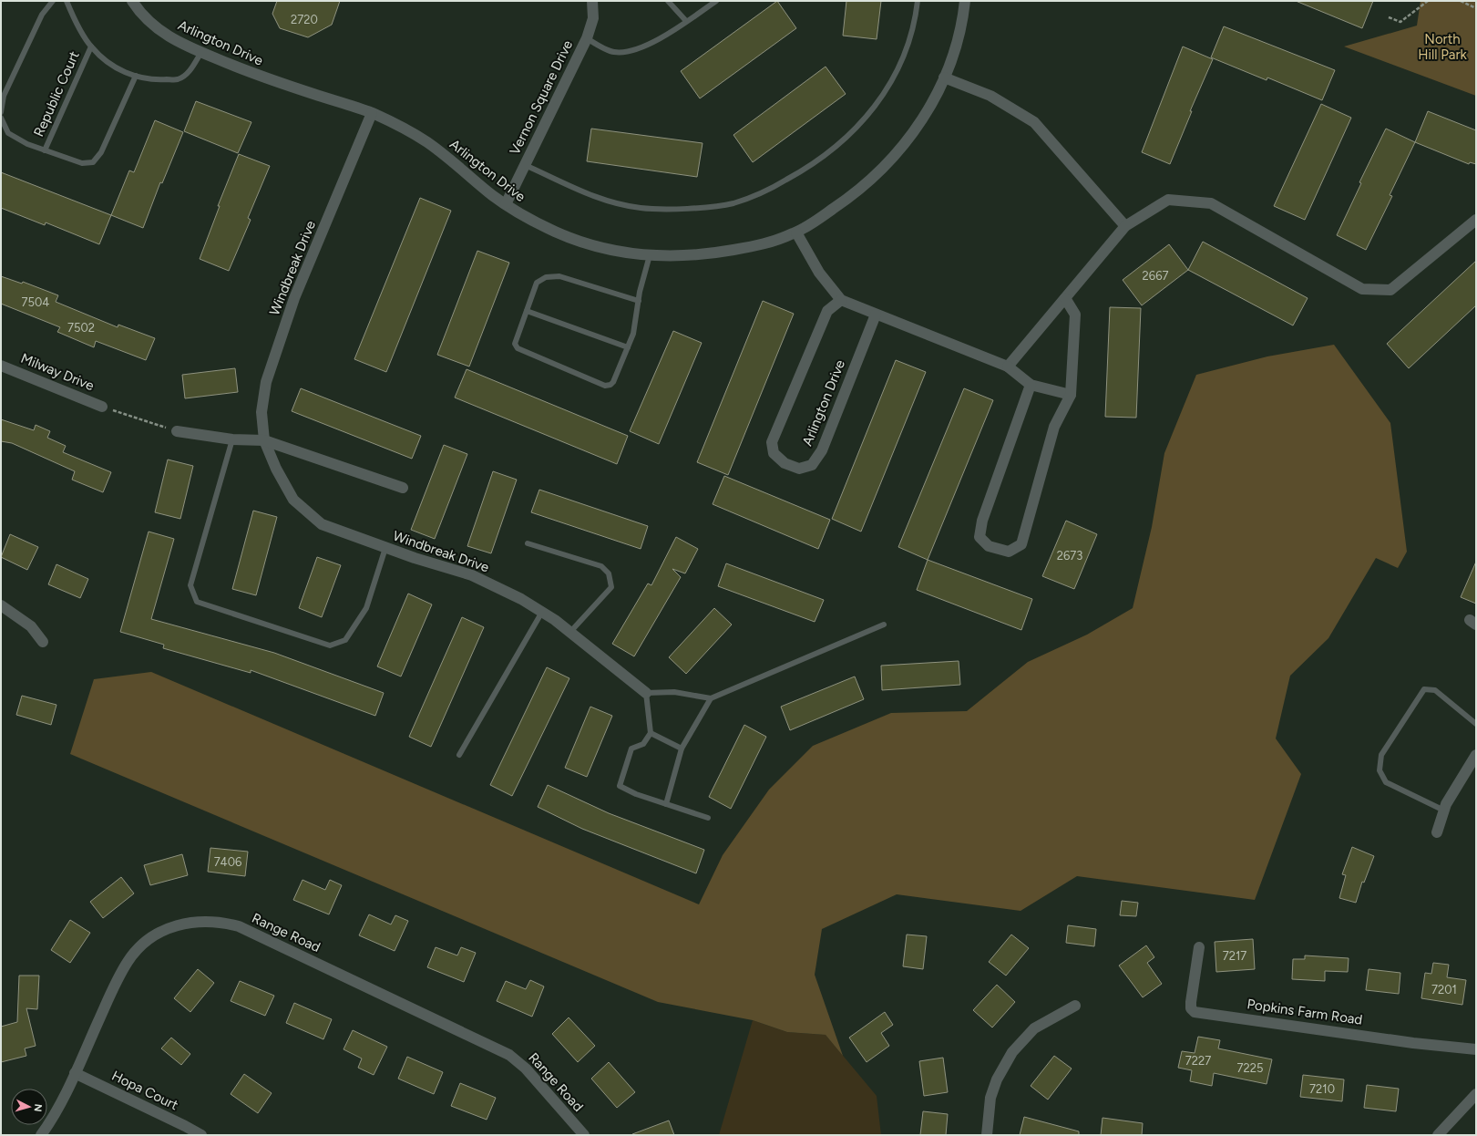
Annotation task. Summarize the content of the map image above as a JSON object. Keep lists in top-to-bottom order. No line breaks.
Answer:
{"streets":{"street":["Arlington Drive","Vernon Square Drive","Windbreak Drive","Milway Drive","Range Road","Popkins Farm Road","Hopa Court"],"lane":["Republic Court"]},"crossings":[["Arlington Drive","Republic Court"],["Arlington Drive","Vernon Square Drive"],["Arlington Drive","Windbreak Drive"],["Range Road","Hopa Court"]],"parks":["North Hill Park"],"house_numbers":["2720","2667","7504","7502","2673","7406","7217","7201","7227","7225","7210"],"north":"right"}
